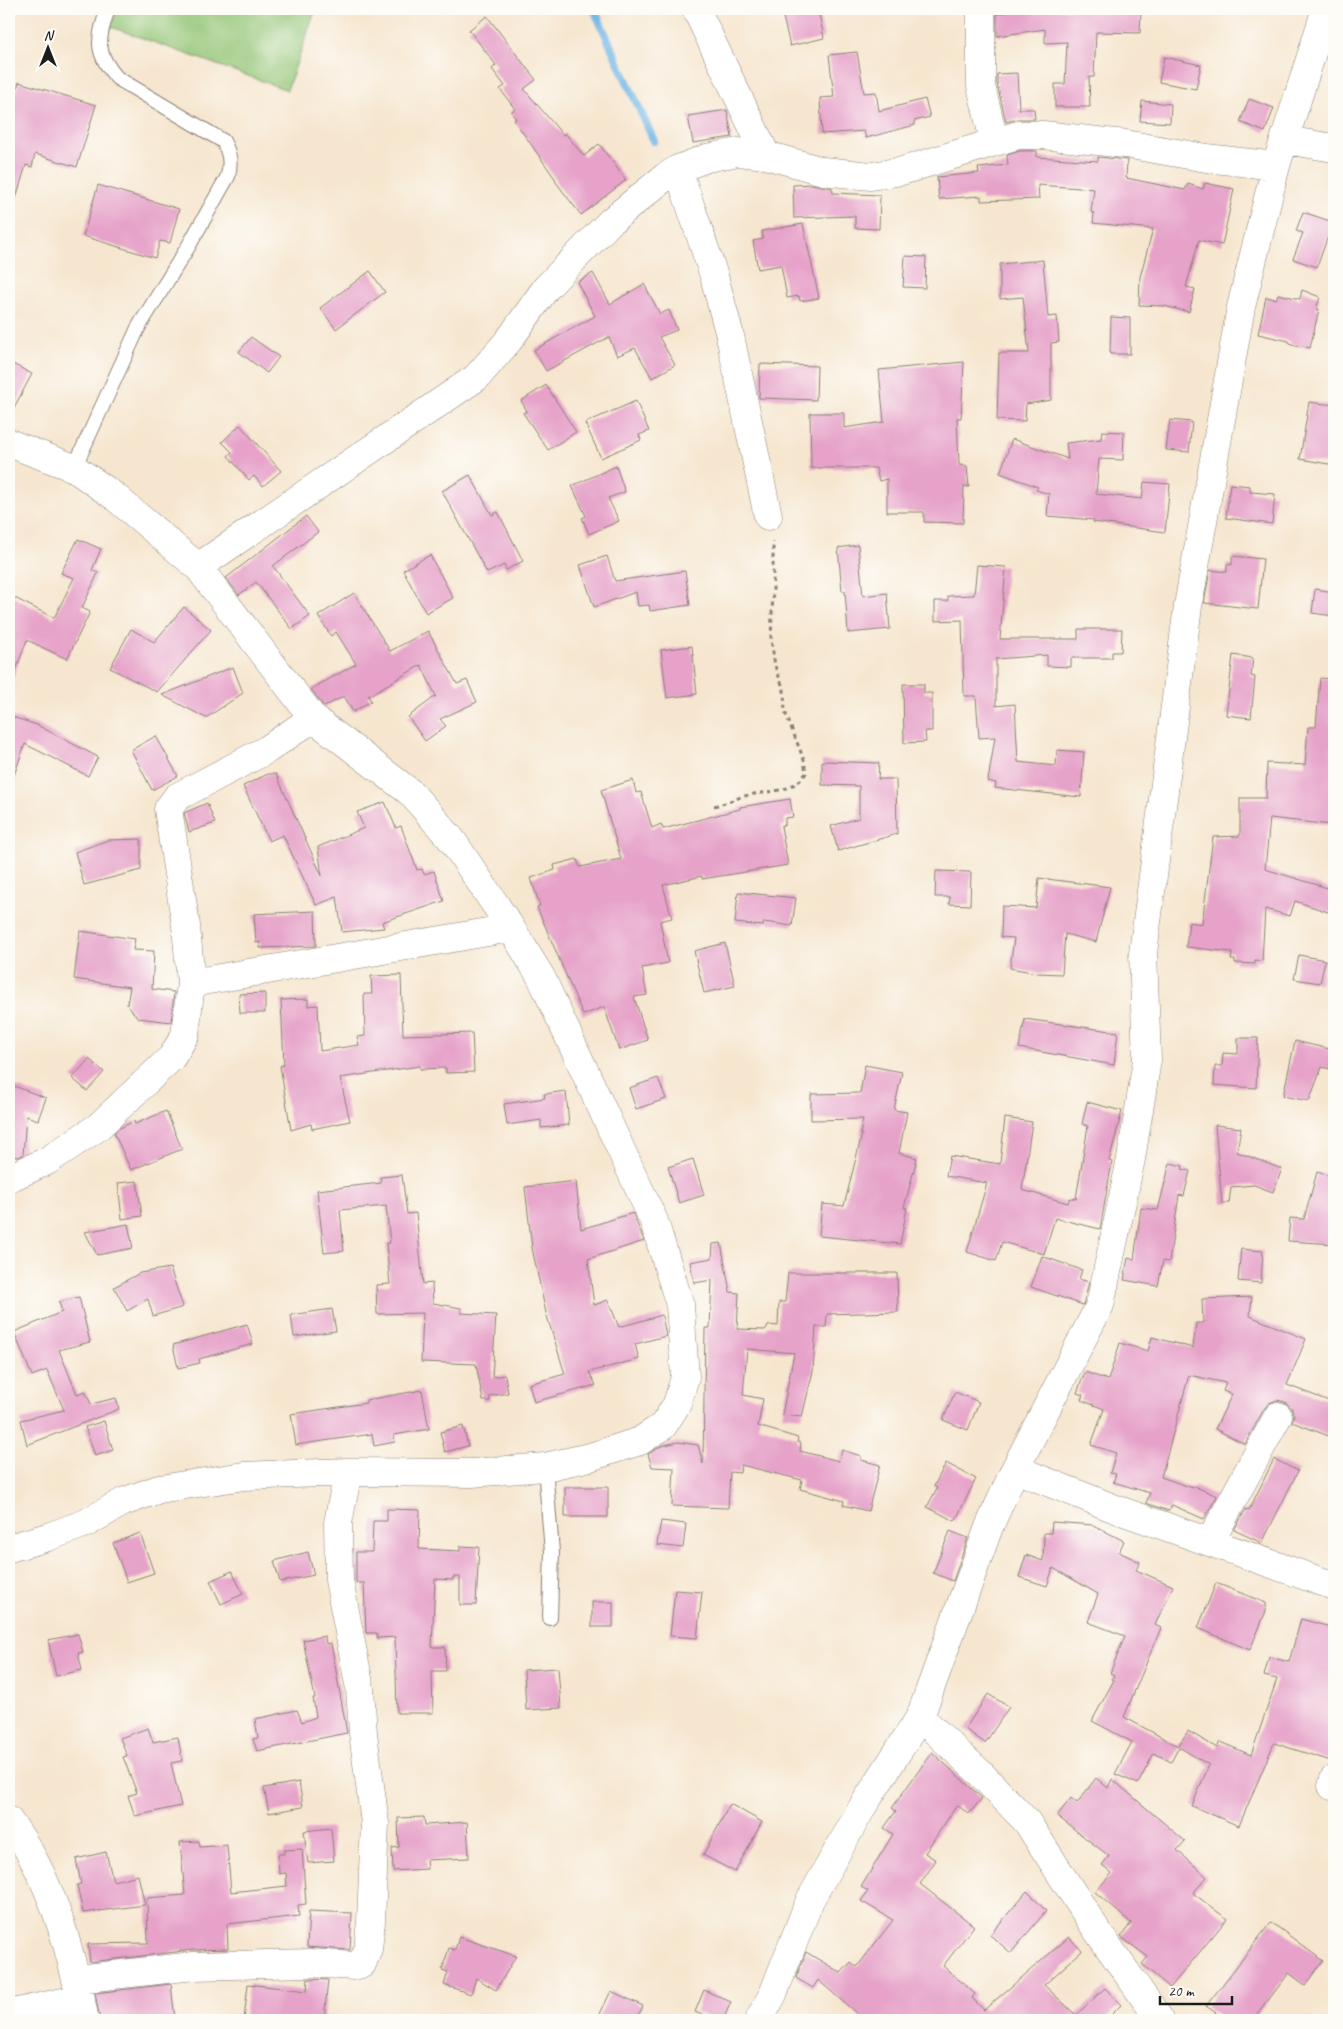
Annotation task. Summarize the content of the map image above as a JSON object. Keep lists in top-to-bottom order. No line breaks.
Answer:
{"scale_bar":"20 m","north":"top"}
